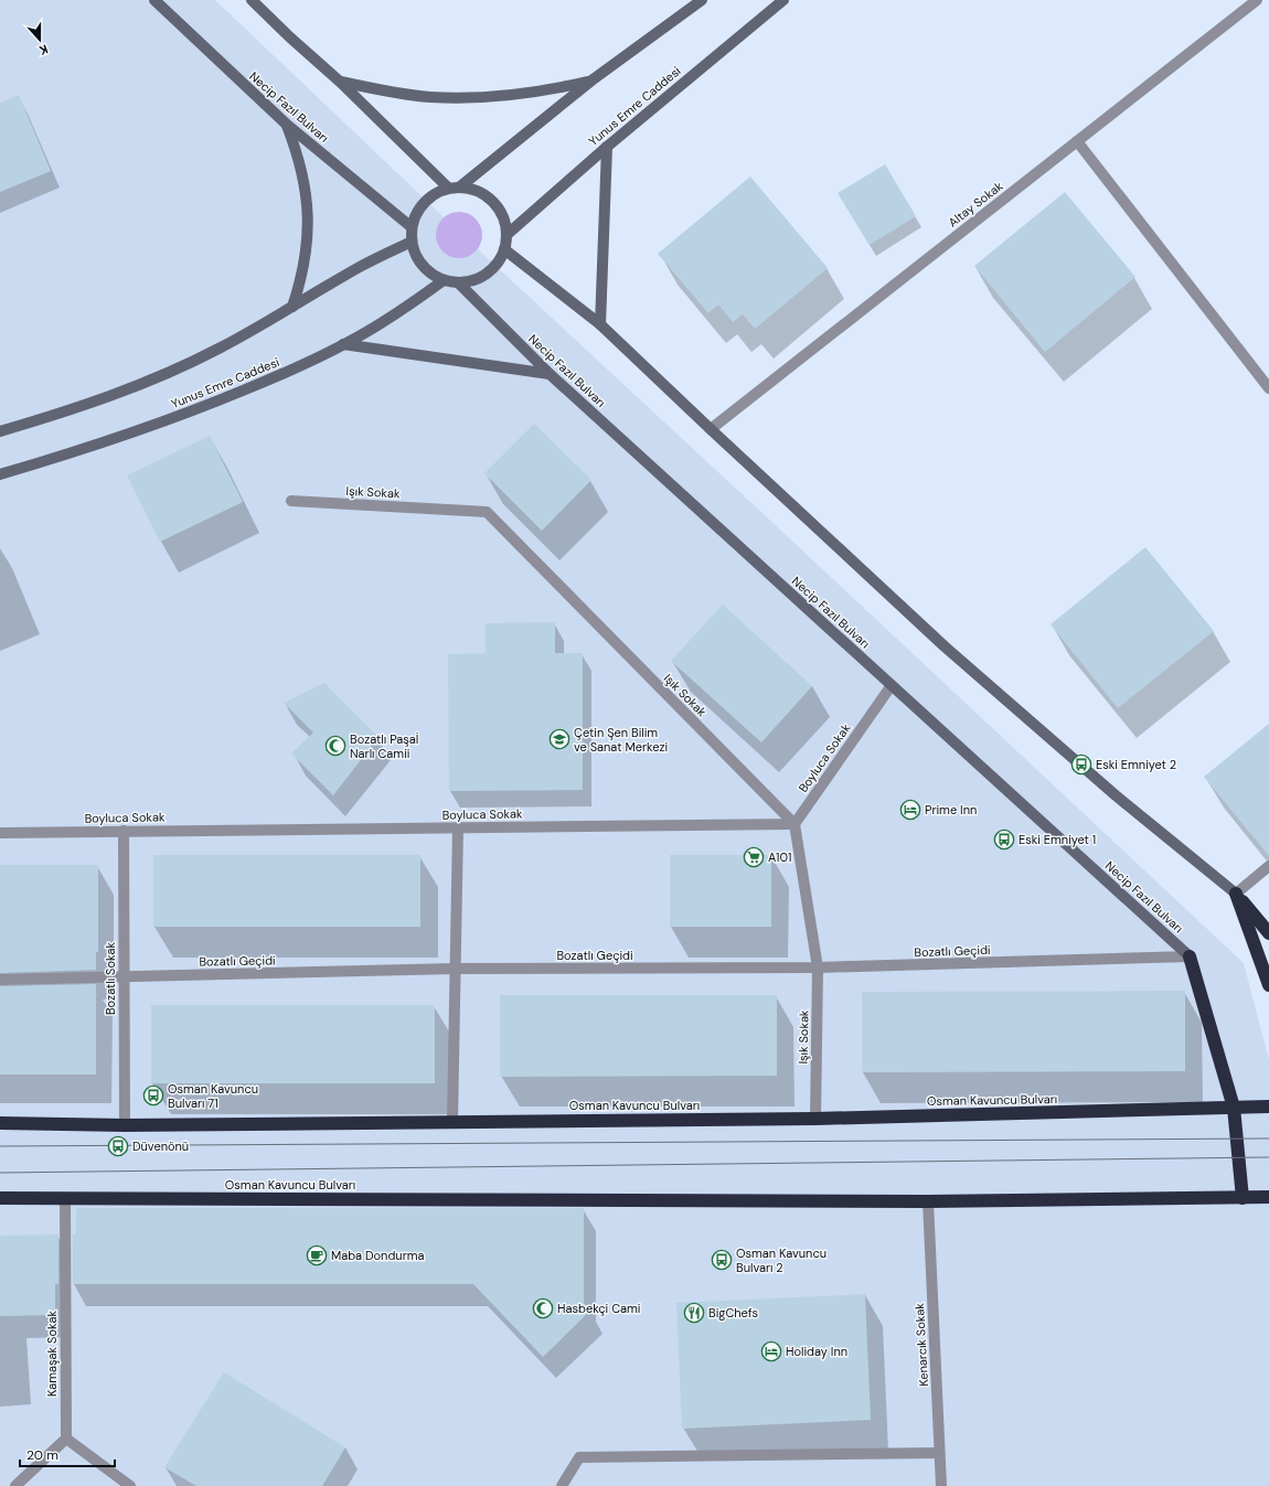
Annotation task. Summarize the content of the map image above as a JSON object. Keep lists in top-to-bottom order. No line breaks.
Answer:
{"streets":{"highway":["Osman Kavuncu Bulvarı"],"street":["Yunus Emre Caddesi","Necip Fazıl Bulvarı","Altay Sokak","Işık Sokak","Boyluca Sokak","Bozatlı Geçidi","Bozatlı Sokak","Kenarcık Sokak","Kamaşak Sokak"]},"crossings":[["Yunus Emre Caddesi","Necip Fazıl Bulvarı"],["Necip Fazıl Bulvarı","Boyluca Sokak"],["Necip Fazıl Bulvarı","Bozatlı Geçidi"],["Işık Sokak","Boyluca Sokak"],["Işık Sokak","Bozatlı Geçidi"],["Işık Sokak","Osman Kavuncu Bulvarı"],["Boyluca Sokak","Bozatlı Sokak"],["Bozatlı Geçidi","Bozatlı Sokak"],["Bozatlı Sokak","Osman Kavuncu Bulvarı"],["Osman Kavuncu Bulvarı","Kenarcık Sokak"],["Osman Kavuncu Bulvarı","Kamaşak Sokak"]],"places":{"school or university":["Çetin Şen Bilim ve Sanat Merkezi"],"mosque":["Bozatlı Paşaİ Narlı Camii","Hasbekçi Cami"],"bus stop":["Eski Emniyet 2","Eski Emniyet 1","Osman Kavuncu Bulvarı 71","Düvenönü","Osman Kavuncu Bulvarı 2"],"hotel":["Prime Inn","Holiday Inn"],"supermarket":["A101"],"cafe":["Maba Dondurma"],"restaurant":["BigChefs"]},"scale_bar":"20 m","north":"bottom"}
